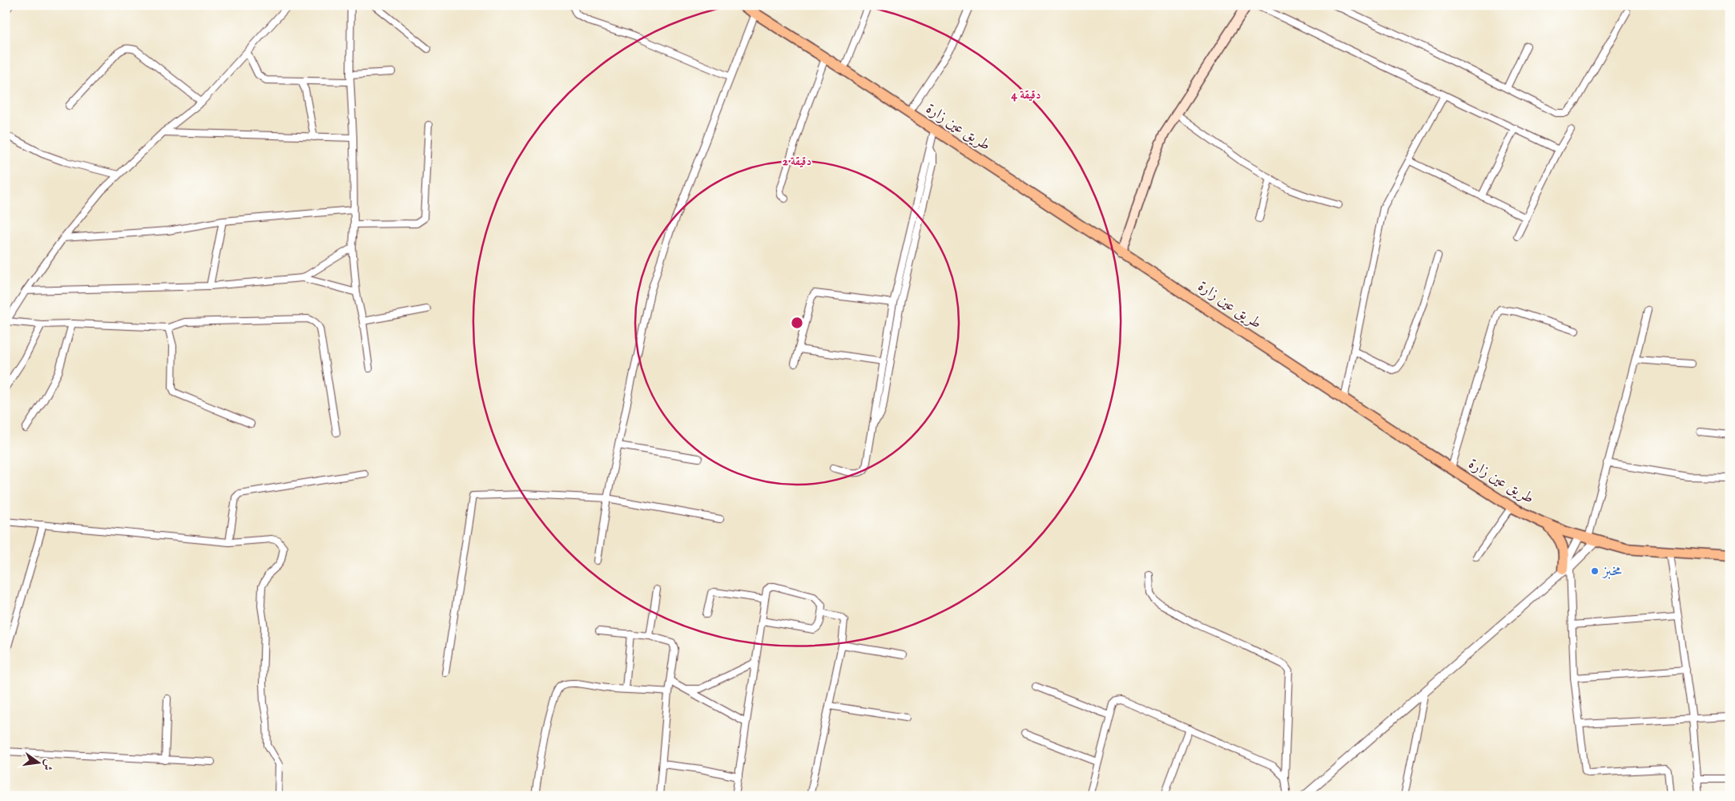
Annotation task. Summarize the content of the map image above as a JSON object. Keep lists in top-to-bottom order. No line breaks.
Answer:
{"streets":{"main road":["طريق عين زارة"]},"places":["مخبز"],"north":"right","rings":["4 دقيقة","2 دقيقة"]}
